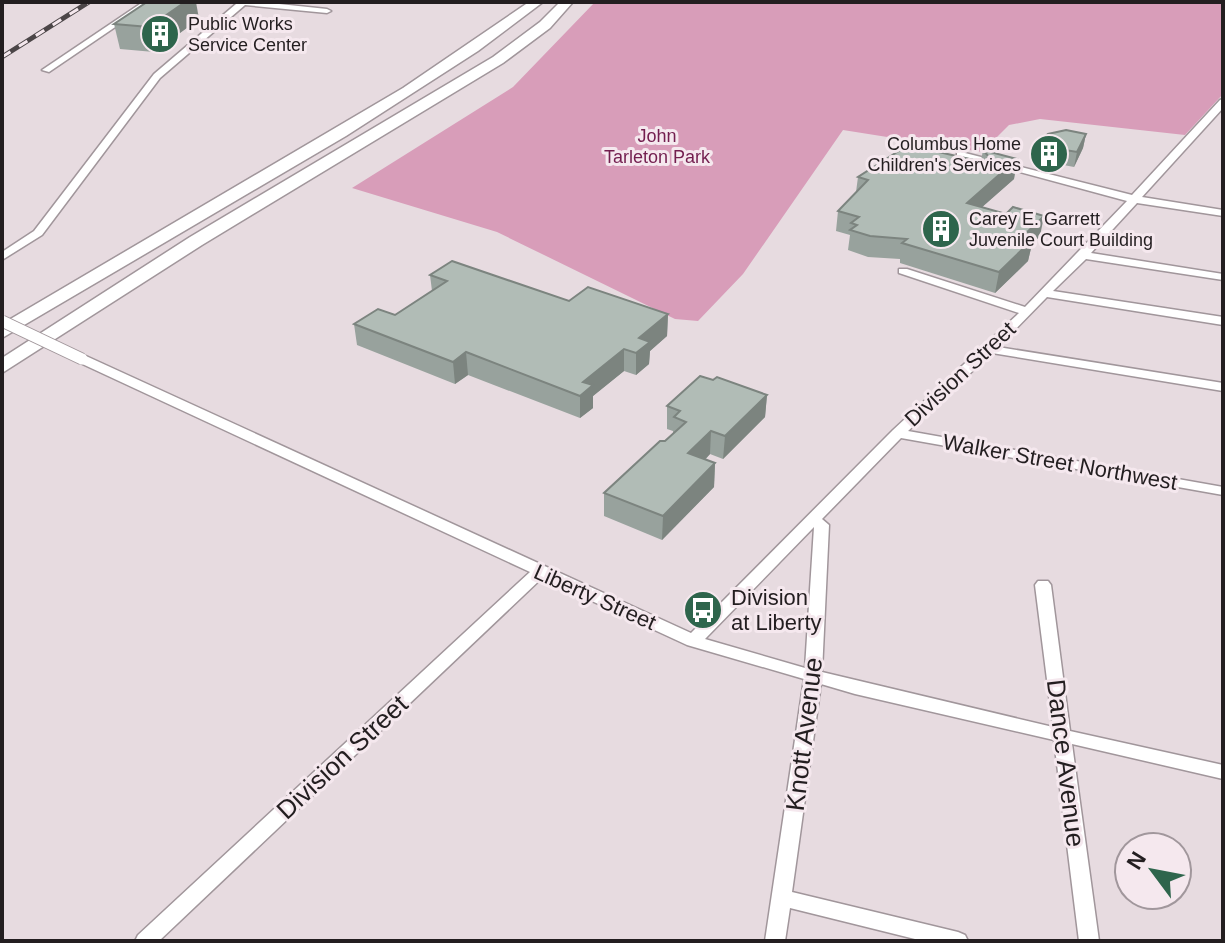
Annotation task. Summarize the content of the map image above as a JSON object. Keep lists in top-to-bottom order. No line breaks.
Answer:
{"streets":{"street":["Division Street","Walker Street Northwest","Liberty Street","Knott Avenue","Dance Avenue"]},"crossings":[["Division Street","Walker Street Northwest"],["Division Street","Liberty Street"],["Division Street","Knott Avenue"],["Liberty Street","Knott Avenue"],["Liberty Street","Dance Avenue"]],"parks":["John Tarleton Park"],"places":{"building":["Public Works Service Center","Columbus Home Children's Services","Carey E. Garrett Juvenile Court Building"],"bus stop":["Division at Liberty"]},"north":"top left"}
